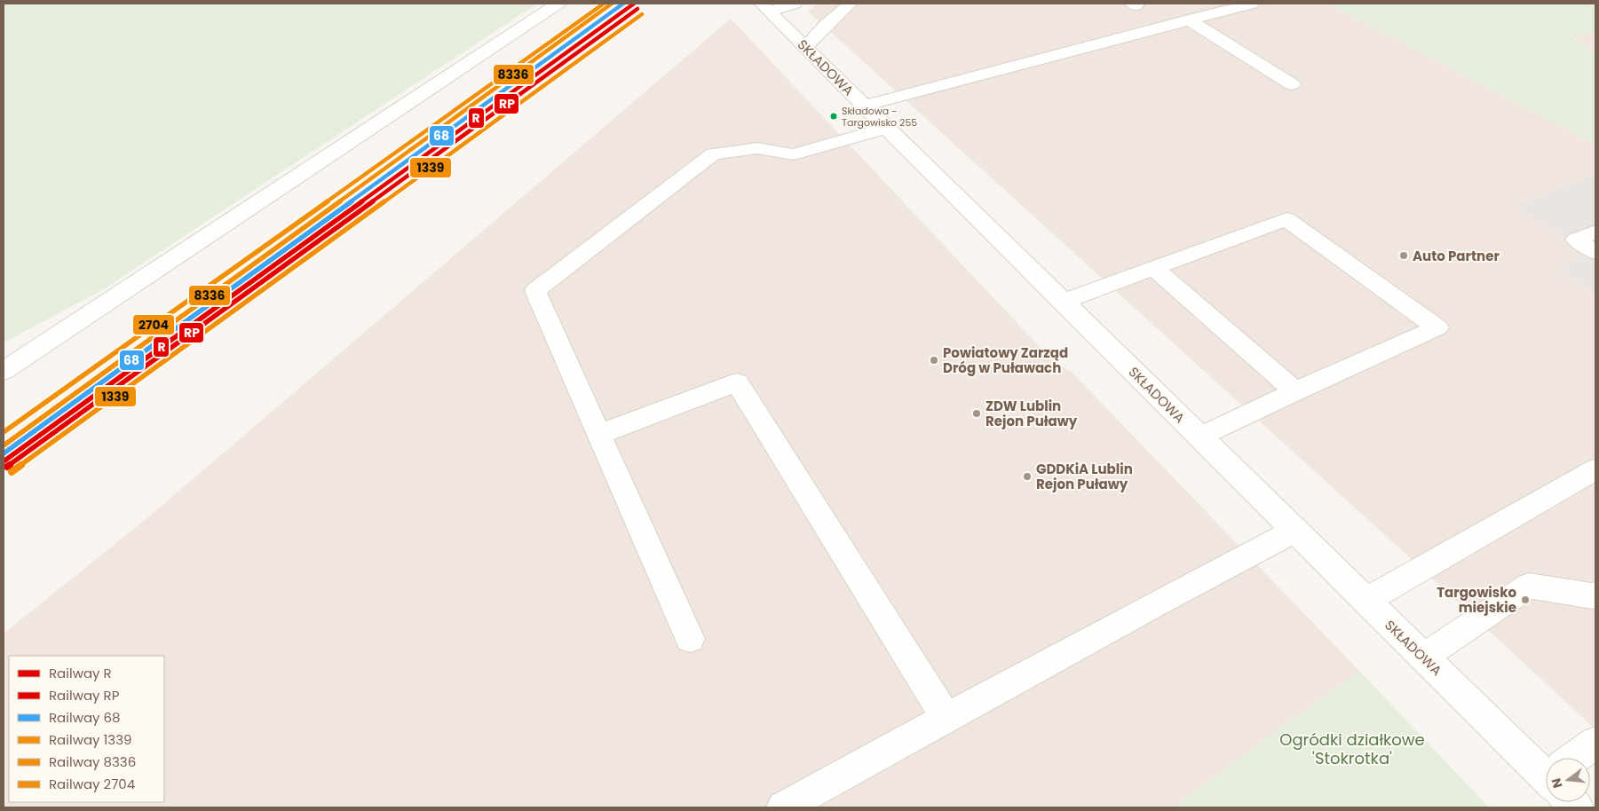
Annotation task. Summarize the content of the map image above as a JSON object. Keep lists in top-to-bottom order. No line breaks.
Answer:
{"streets":{"street":["SKŁADOWA"]},"parks":["Ogródki działkowe 'Stokrotka'"],"places":["Składowa - Targowisko 255","Auto Partner","Powiatowy Zarząd Dróg w Puławach","ZDW Lublin Rejon Puławy","GDDKiA Lublin Rejon Puławy","Targowisko miejskie"],"lines":["rail line R","rail line 68","rail line 8336","rail line 2704","rail line RP","rail line 1339"],"legend":["Railway R","Railway RP","Railway 68","Railway 1339","Railway 8336","Railway 2704"],"north":"left"}
